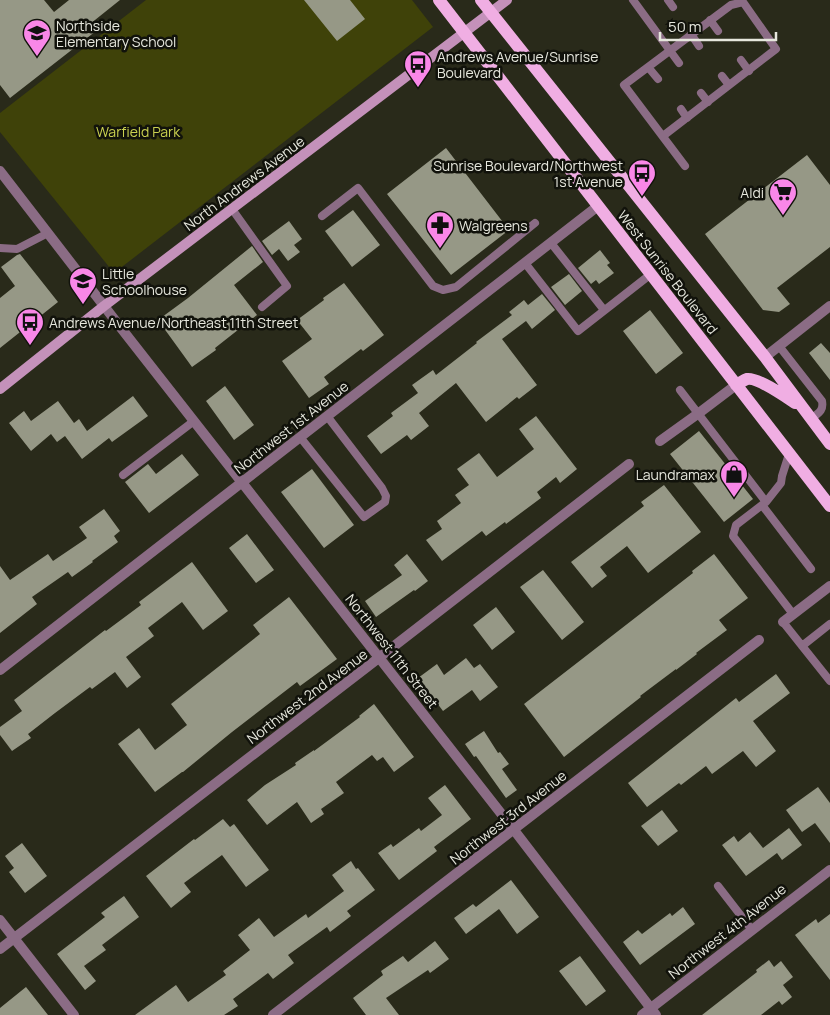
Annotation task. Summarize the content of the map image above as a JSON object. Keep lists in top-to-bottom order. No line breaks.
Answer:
{"streets":{"main road":["North Andrews Avenue","West Sunrise Boulevard"],"street":["Northwest 1st Avenue","Northwest 11th Street","Northwest 2nd Avenue","Northwest 3rd Avenue","Northwest 4th Avenue"]},"crossings":[["North Andrews Avenue","West Sunrise Boulevard"],["North Andrews Avenue","Northwest 11th Street"],["West Sunrise Boulevard","Northwest 1st Avenue"],["Northwest 1st Avenue","Northwest 11th Street"],["Northwest 11th Street","Northwest 2nd Avenue"],["Northwest 11th Street","Northwest 3rd Avenue"],["Northwest 11th Street","Northwest 4th Avenue"]],"parks":["Warfield Park"],"places":{"school or university":["Northside Elementary School","Little Schoolhouse"],"bus stop":["Andrews Avenue/Sunrise Boulevard","Sunrise Boulevard/Northwest 1st Avenue","Andrews Avenue/Northeast 11th Street"],"supermarket":["Aldi"],"pharmacy":["Walgreens"],"shop":["Laundramax"]},"scale_bar":"50 m"}
